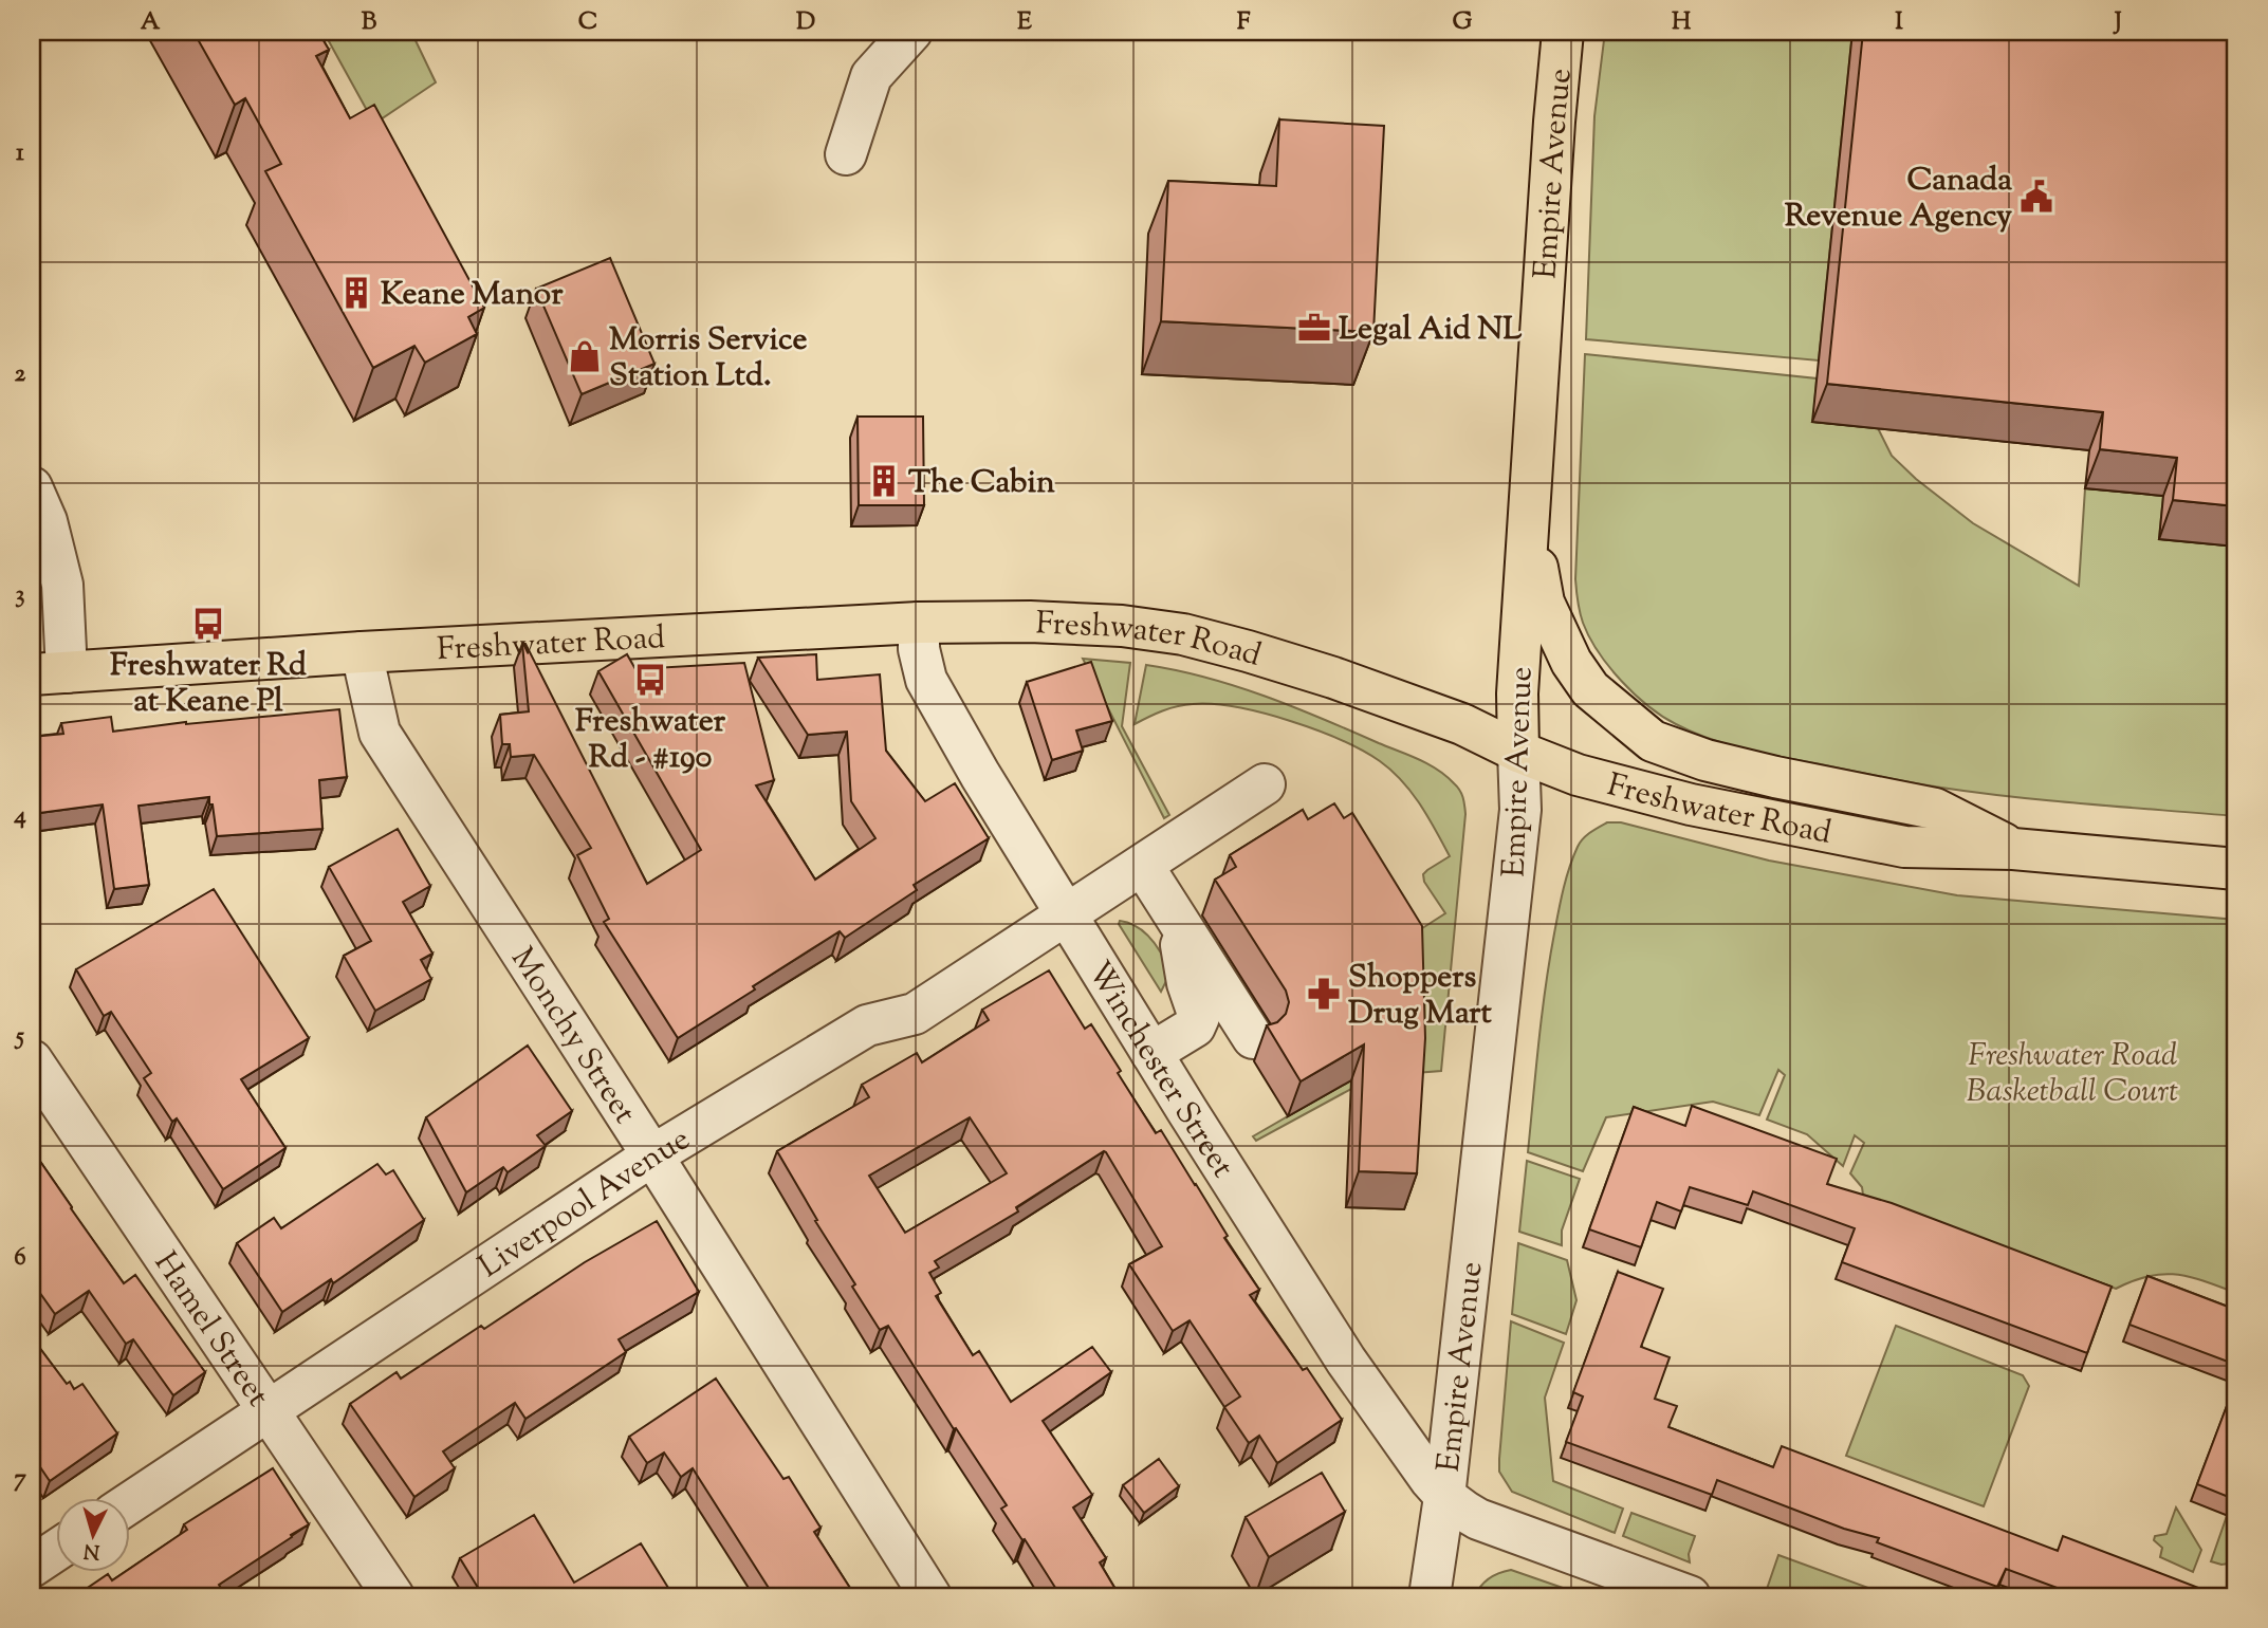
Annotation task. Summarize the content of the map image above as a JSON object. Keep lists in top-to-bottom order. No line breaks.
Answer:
{"streets":{"main road":["Empire Avenue","Freshwater Road"],"street":["Monchy Street","Winchester Street","Liverpool Avenue","Hamel Street"]},"crossings":[["Empire Avenue","Freshwater Road"],["Empire Avenue","Winchester Street"],["Freshwater Road","Monchy Street"],["Freshwater Road","Winchester Street"],["Monchy Street","Liverpool Avenue"],["Winchester Street","Liverpool Avenue"],["Liverpool Avenue","Hamel Street"]],"parks":["Freshwater Road Basketball Court"],"places":{"public building":["Canada Revenue Agency"],"building":["Keane Manor","The Cabin"],"office":["Legal Aid NL"],"shop":["Morris Service Station Ltd."],"bus stop":["Freshwater Rd at Keane Pl","Freshwater Rd - #190"],"pharmacy":["Shoppers Drug Mart"]},"north":"bottom","grid":{"columns":["A","B","C","D","E","F","G","H","I","J"],"rows":["1","2","3","4","5","6","7"]}}
